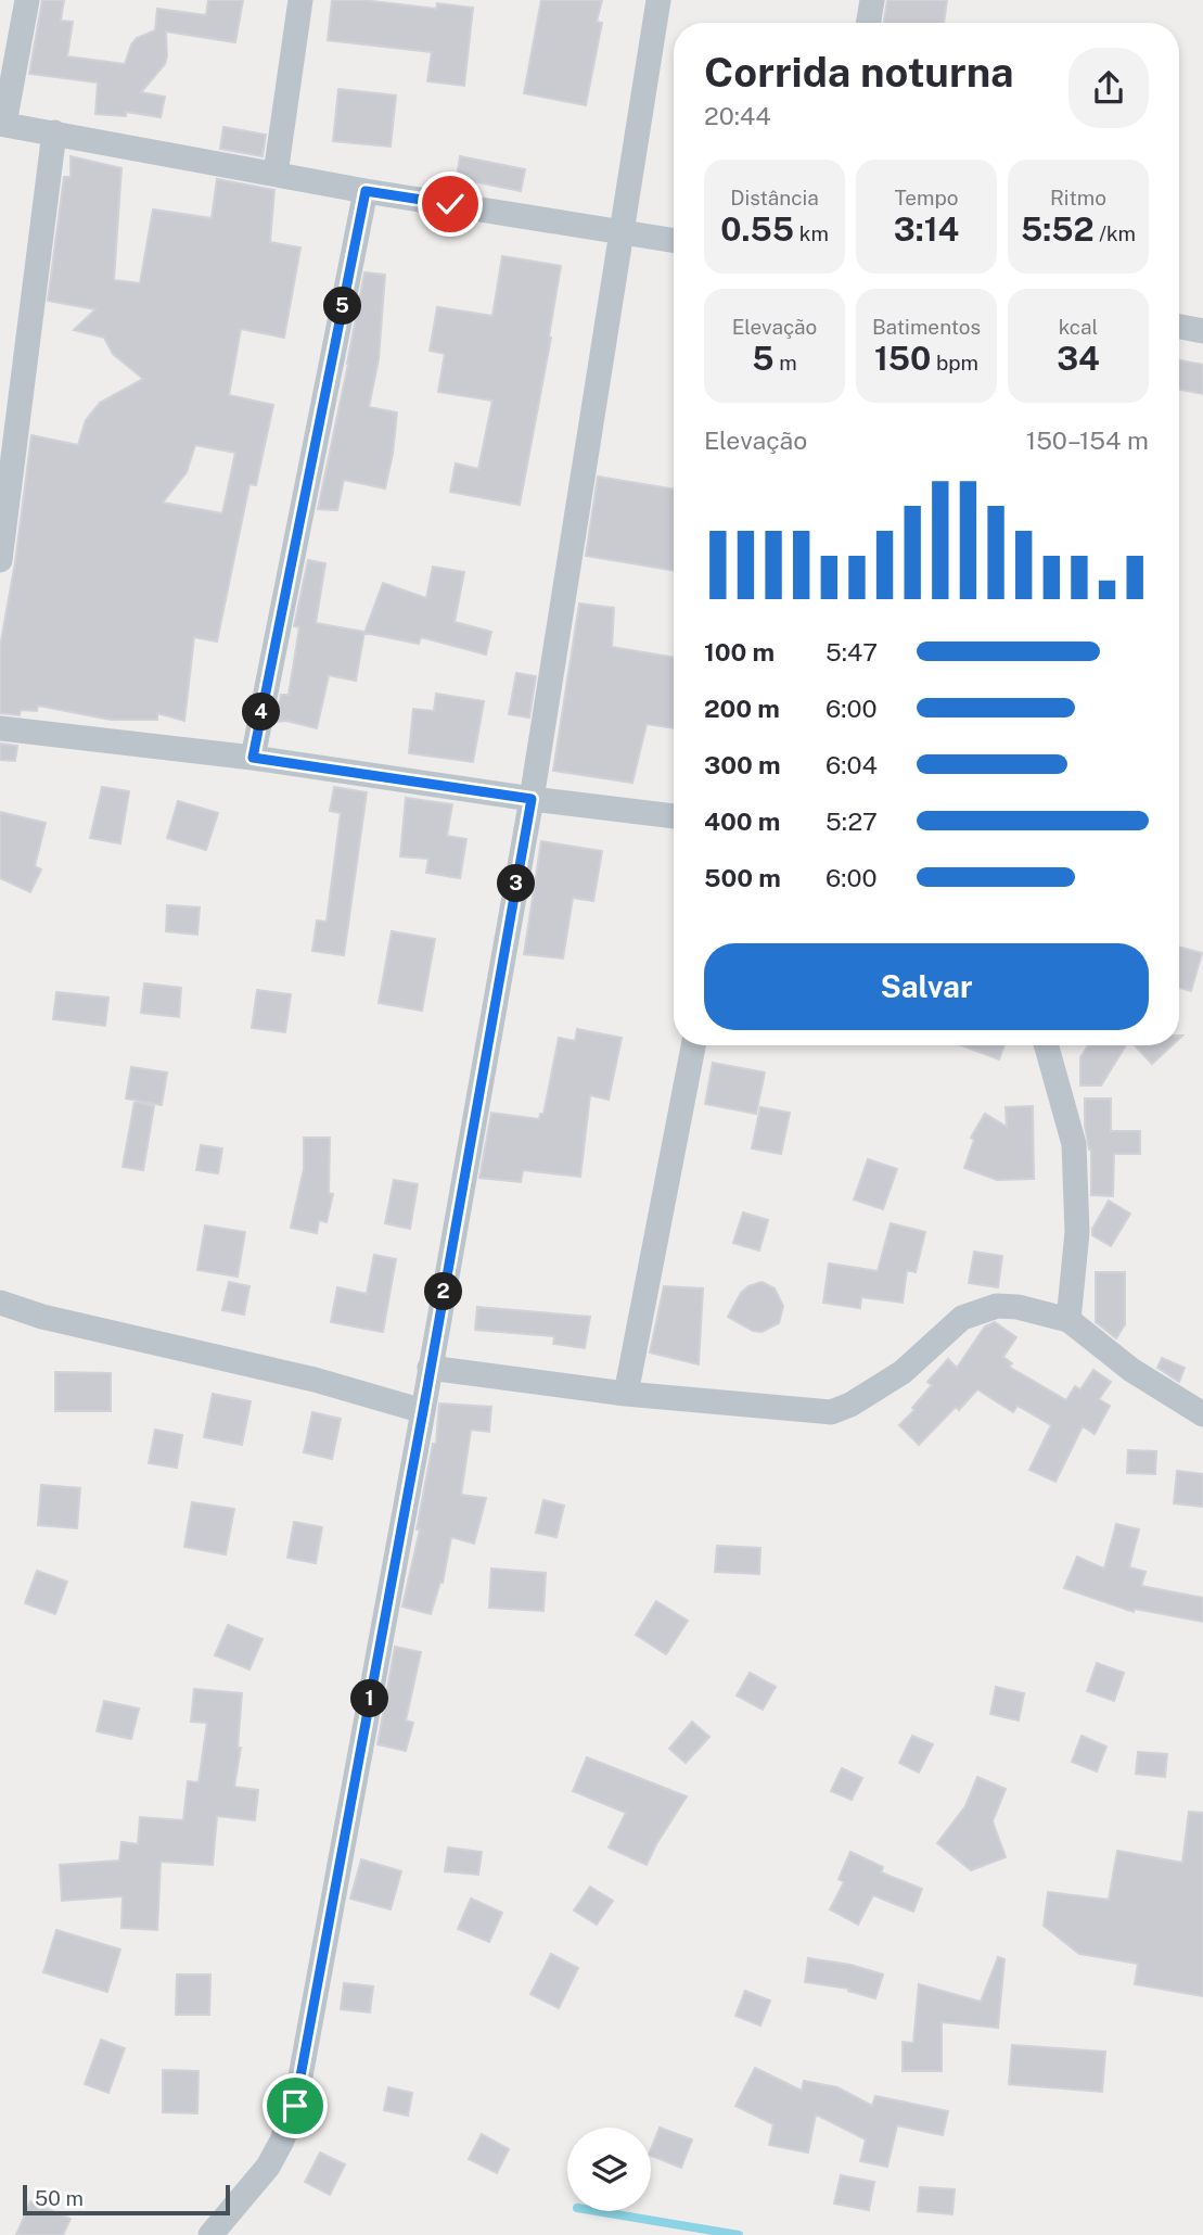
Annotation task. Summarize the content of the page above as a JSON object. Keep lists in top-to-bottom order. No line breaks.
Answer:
{"scale_bar":"50 m","page":{"heading":["Corrida noturna","20:44"],"stats":[["Distância","0.55 km"],["Tempo","3:14"],["Ritmo","5:52 /km"],["Elevação","5 m"],["Batimentos","150 bpm"],["kcal","34"]],"pins":["5","4","3","2","1"],"chart":["Elevação","150–154 m"],"list":[{"name":"100 m","note":"5:47"},{"name":"200 m","note":"6:00"},{"name":"300 m","note":"6:04"},{"name":"400 m","note":"5:27"},{"name":"500 m","note":"6:00"}],"buttons":"Salvar","scale":"50 m"}}
